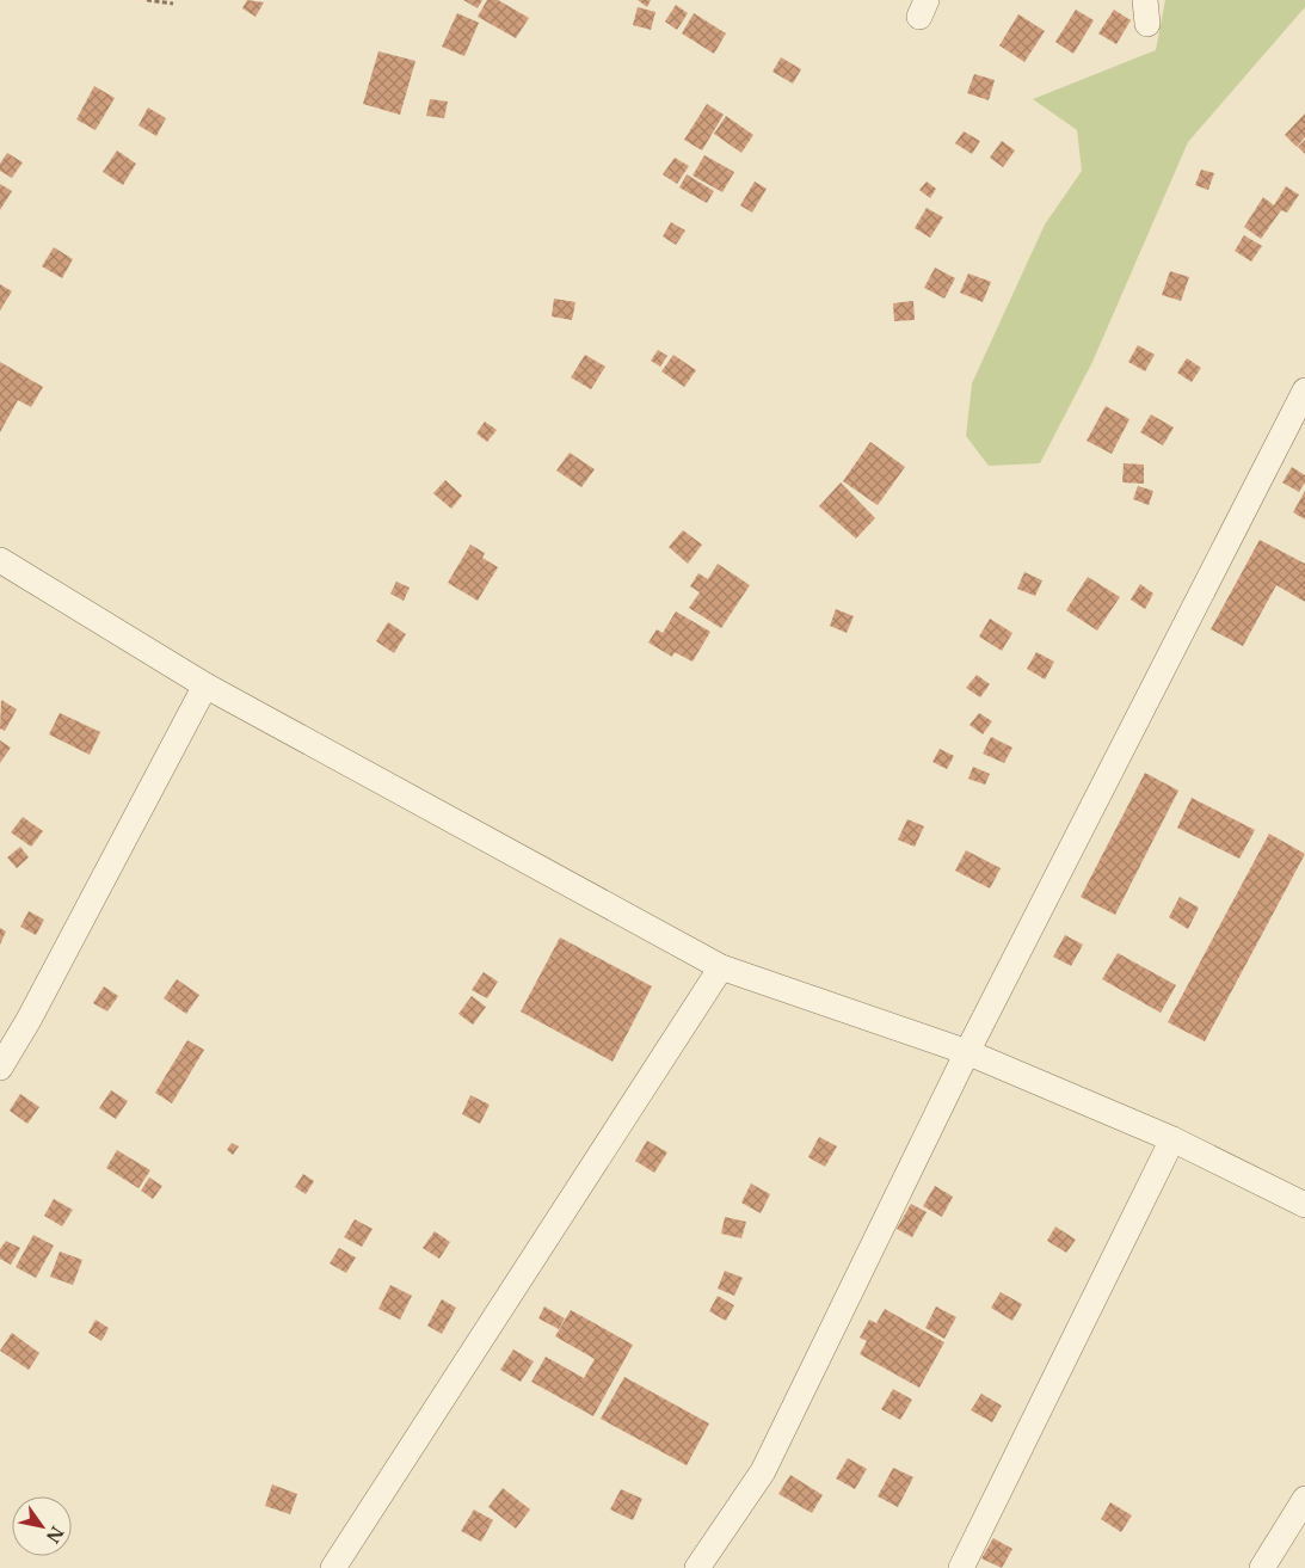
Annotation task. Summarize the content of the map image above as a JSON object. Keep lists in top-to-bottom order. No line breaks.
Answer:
{"north":"bottom right"}
